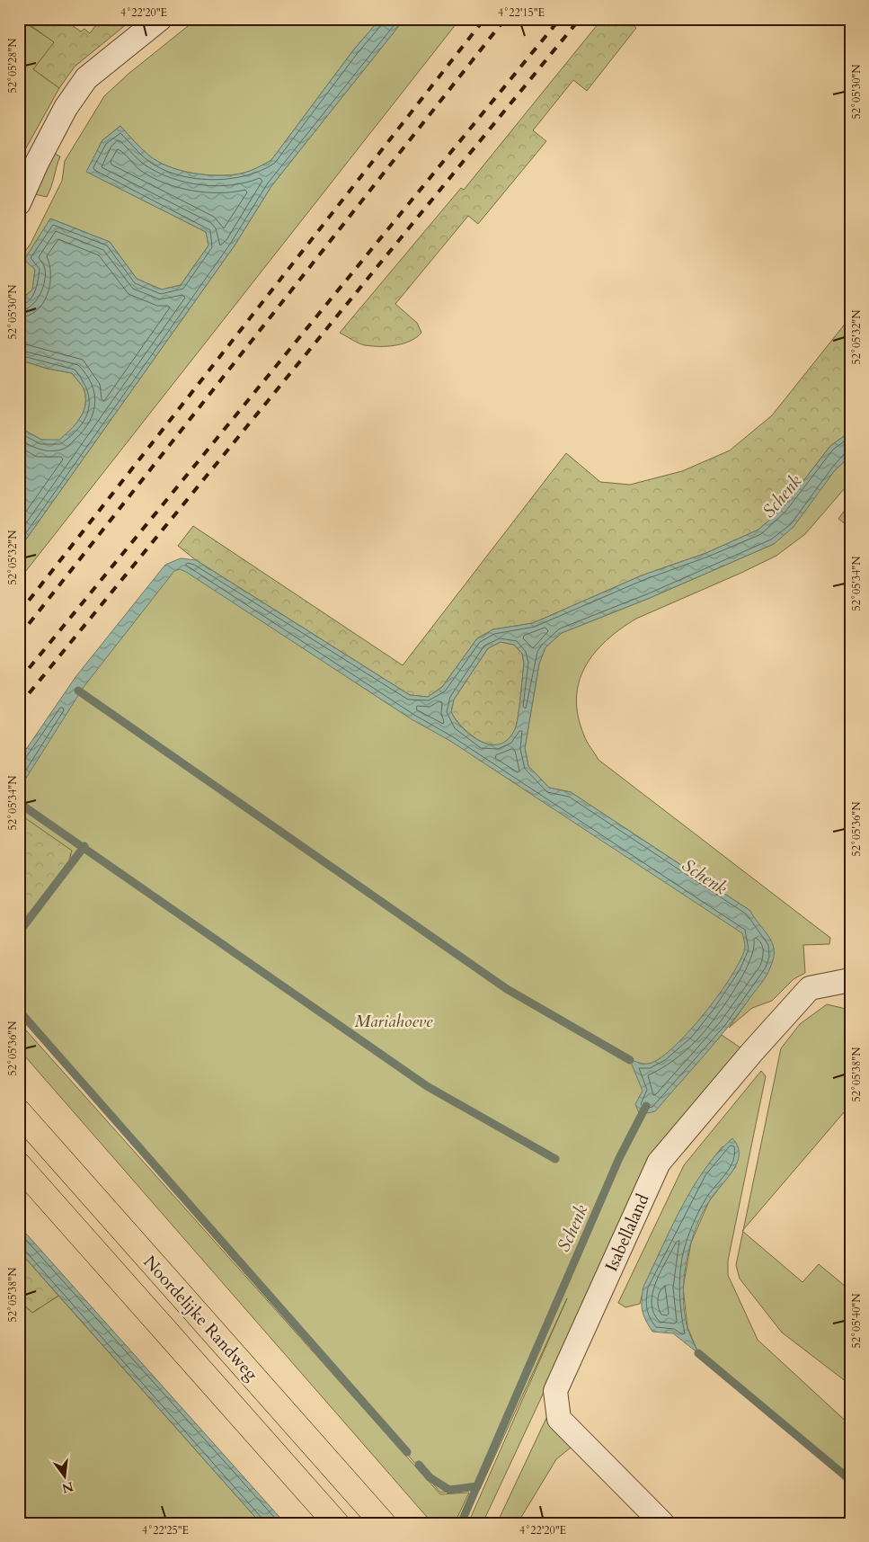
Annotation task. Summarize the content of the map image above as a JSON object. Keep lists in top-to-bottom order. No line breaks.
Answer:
{"streets":{"main road":["Noordelijke Randweg"],"street":["Isabellaland"]},"water":["Schenk"],"parks":["Mariahoeve"],"north":"bottom","coordinates":["4°22'20\"E","4°22'15\"E","52°05'28\"N","52°05'30\"N","52°05'32\"N","52°05'34\"N","52°05'36\"N","52°05'38\"N","52°05'40\"N","4°22'25\"E"]}
